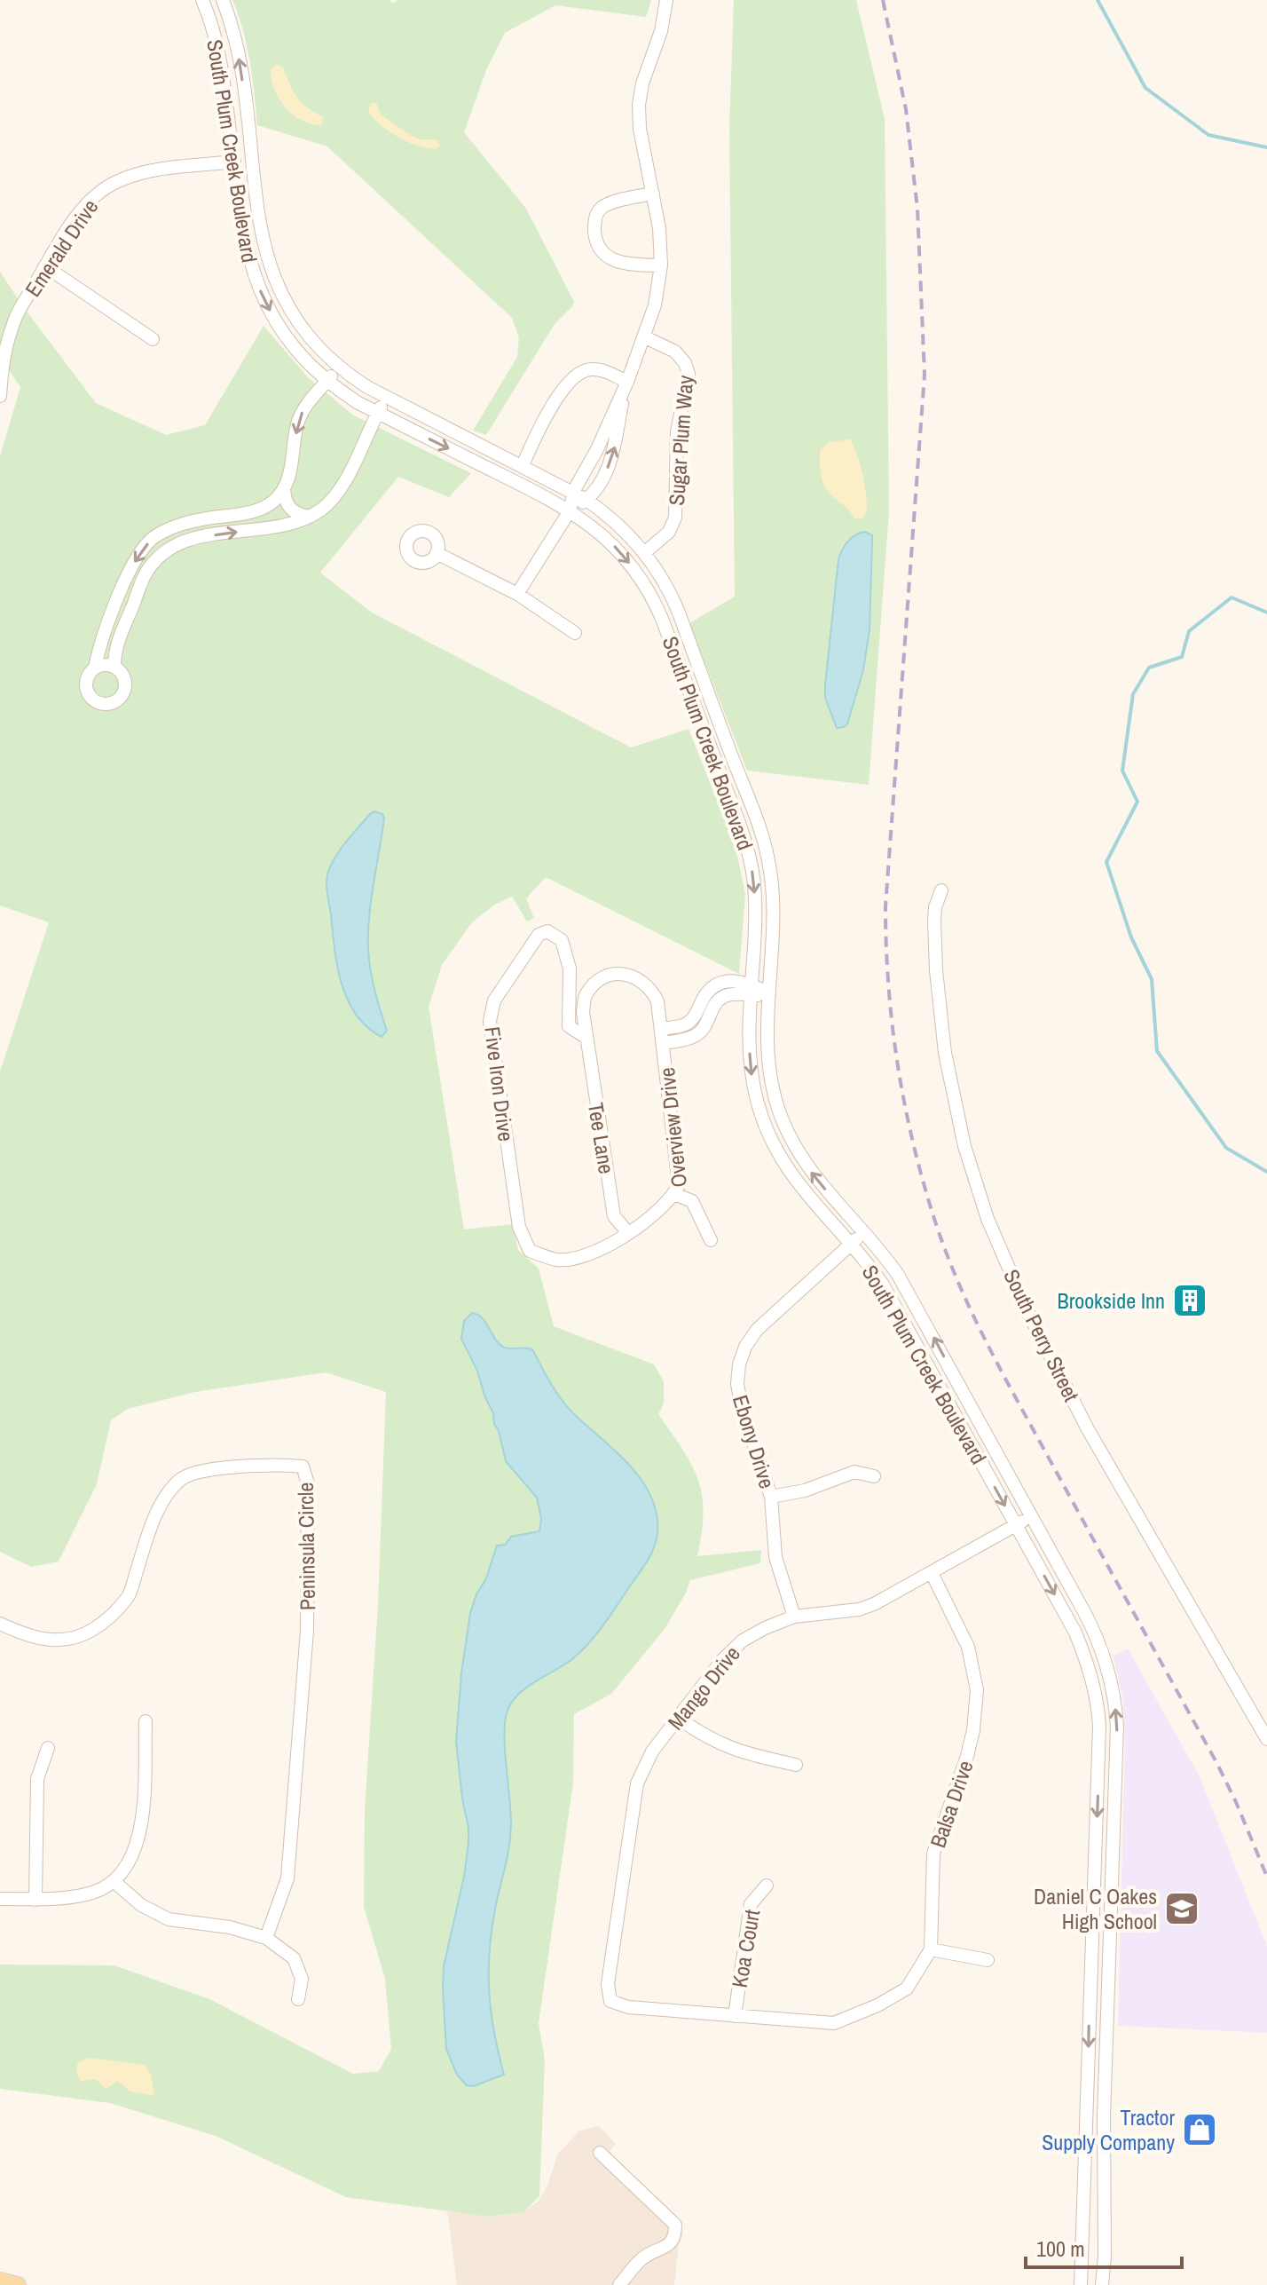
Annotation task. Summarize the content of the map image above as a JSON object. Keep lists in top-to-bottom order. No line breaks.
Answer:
{"streets":{"street":["South Plum Creek Boulevard","Emerald Drive","Sugar Plum Way","Five Iron Drive","Overview Drive","Tee Lane","South Perry Street","Ebony Drive","Peninsula Circle","Mango Drive","Balsa Drive","Koa Court"]},"crossings":[["South Plum Creek Boulevard","Emerald Drive"],["South Plum Creek Boulevard","Sugar Plum Way"],["South Plum Creek Boulevard","Overview Drive"],["South Plum Creek Boulevard","Ebony Drive"],["South Plum Creek Boulevard","Mango Drive"],["Five Iron Drive","Overview Drive"],["Five Iron Drive","Tee Lane"],["Overview Drive","Tee Lane"],["Ebony Drive","Mango Drive"],["Mango Drive","Balsa Drive"],["Balsa Drive","Koa Court"]],"places":{"building":["Brookside Inn"],"school or university":["Daniel C Oakes High School"],"shop":["Tractor Supply Company"]},"scale_bar":"100 m"}
